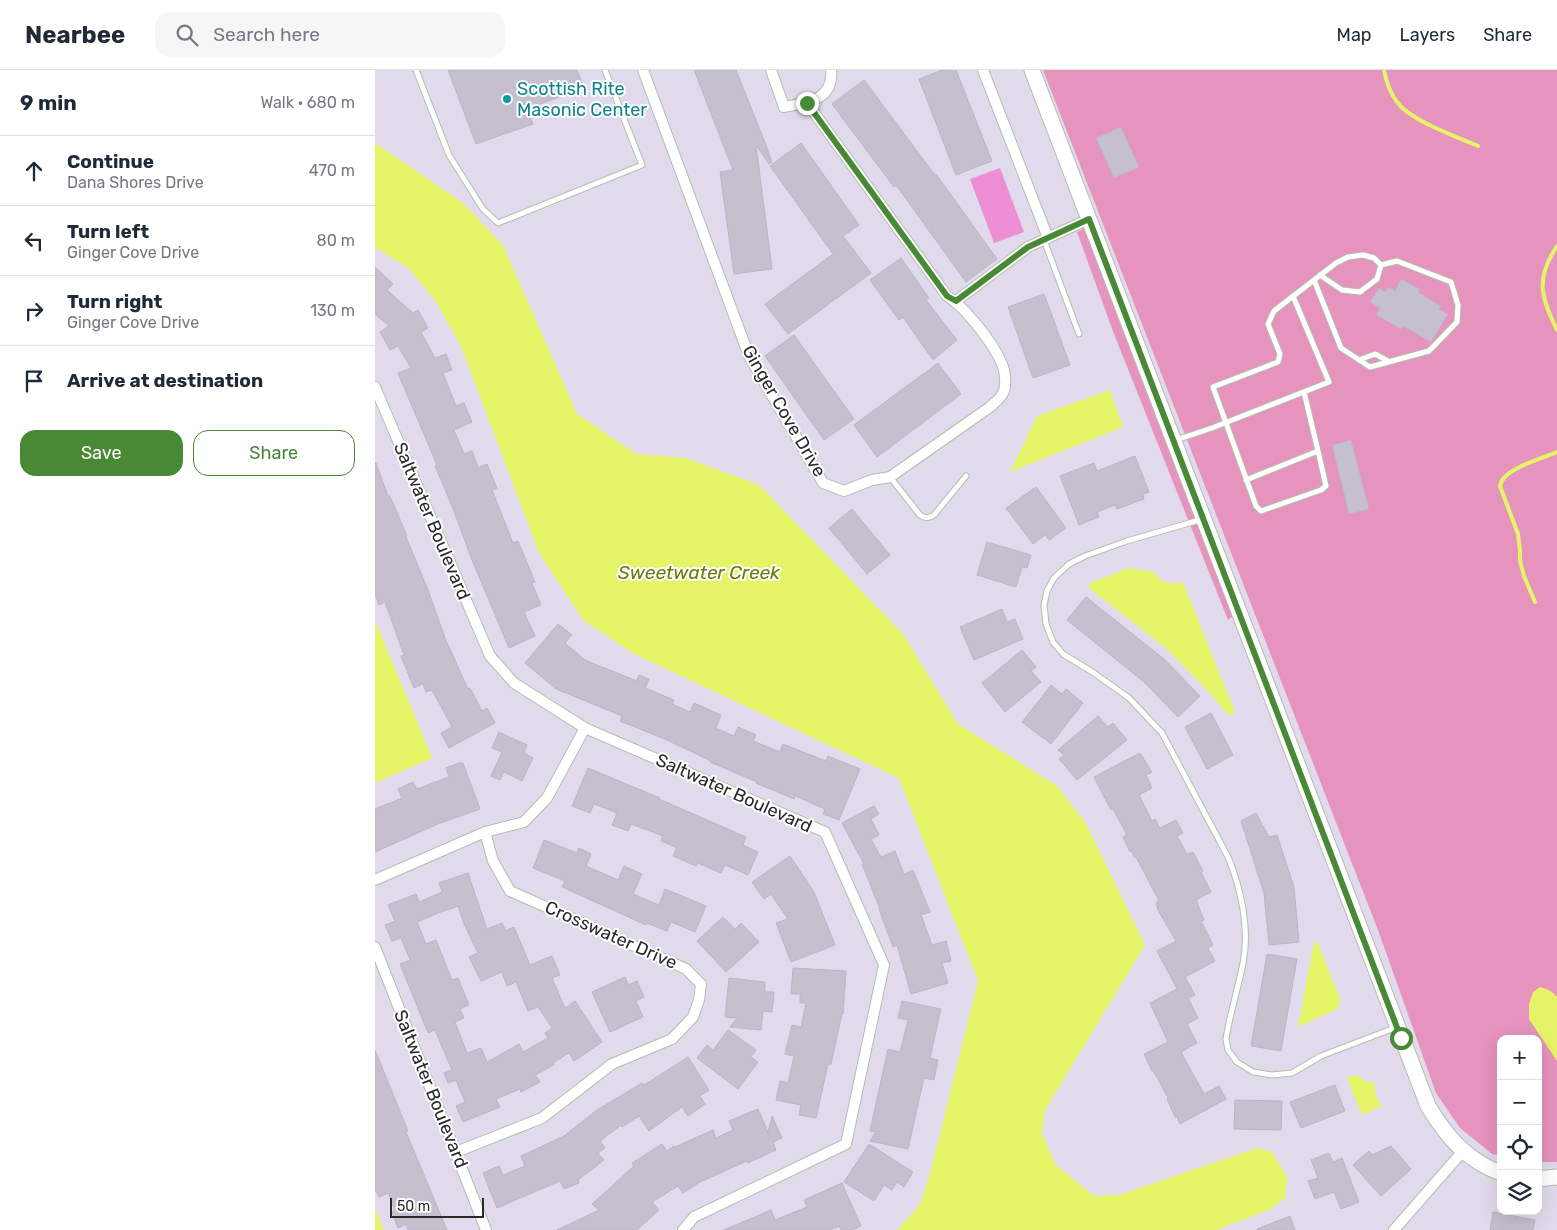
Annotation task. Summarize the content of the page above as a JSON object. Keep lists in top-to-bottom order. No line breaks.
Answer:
{"streets":{"street":["Ginger Cove Drive","Saltwater Boulevard","Crosswater Drive"]},"crossings":[["Saltwater Boulevard","Crosswater Drive"]],"water":["Sweetwater Creek"],"places":["Scottish Rite Masonic Center"],"scale_bar":"50 m","page":{"header":"Nearbee","search":"Search here","nav":["Map","Layers","Share"],"heading":["9 min","Walk · 680 m"],"list":[["Continue","Dana Shores Drive","470 m"],["Turn left","Ginger Cove Drive","80 m"],["Turn right","Ginger Cove Drive","130 m"],"Arrive at destination"],"buttons":["Save","Share"],"map_buttons":["+","−"],"scale":"50 m"}}
